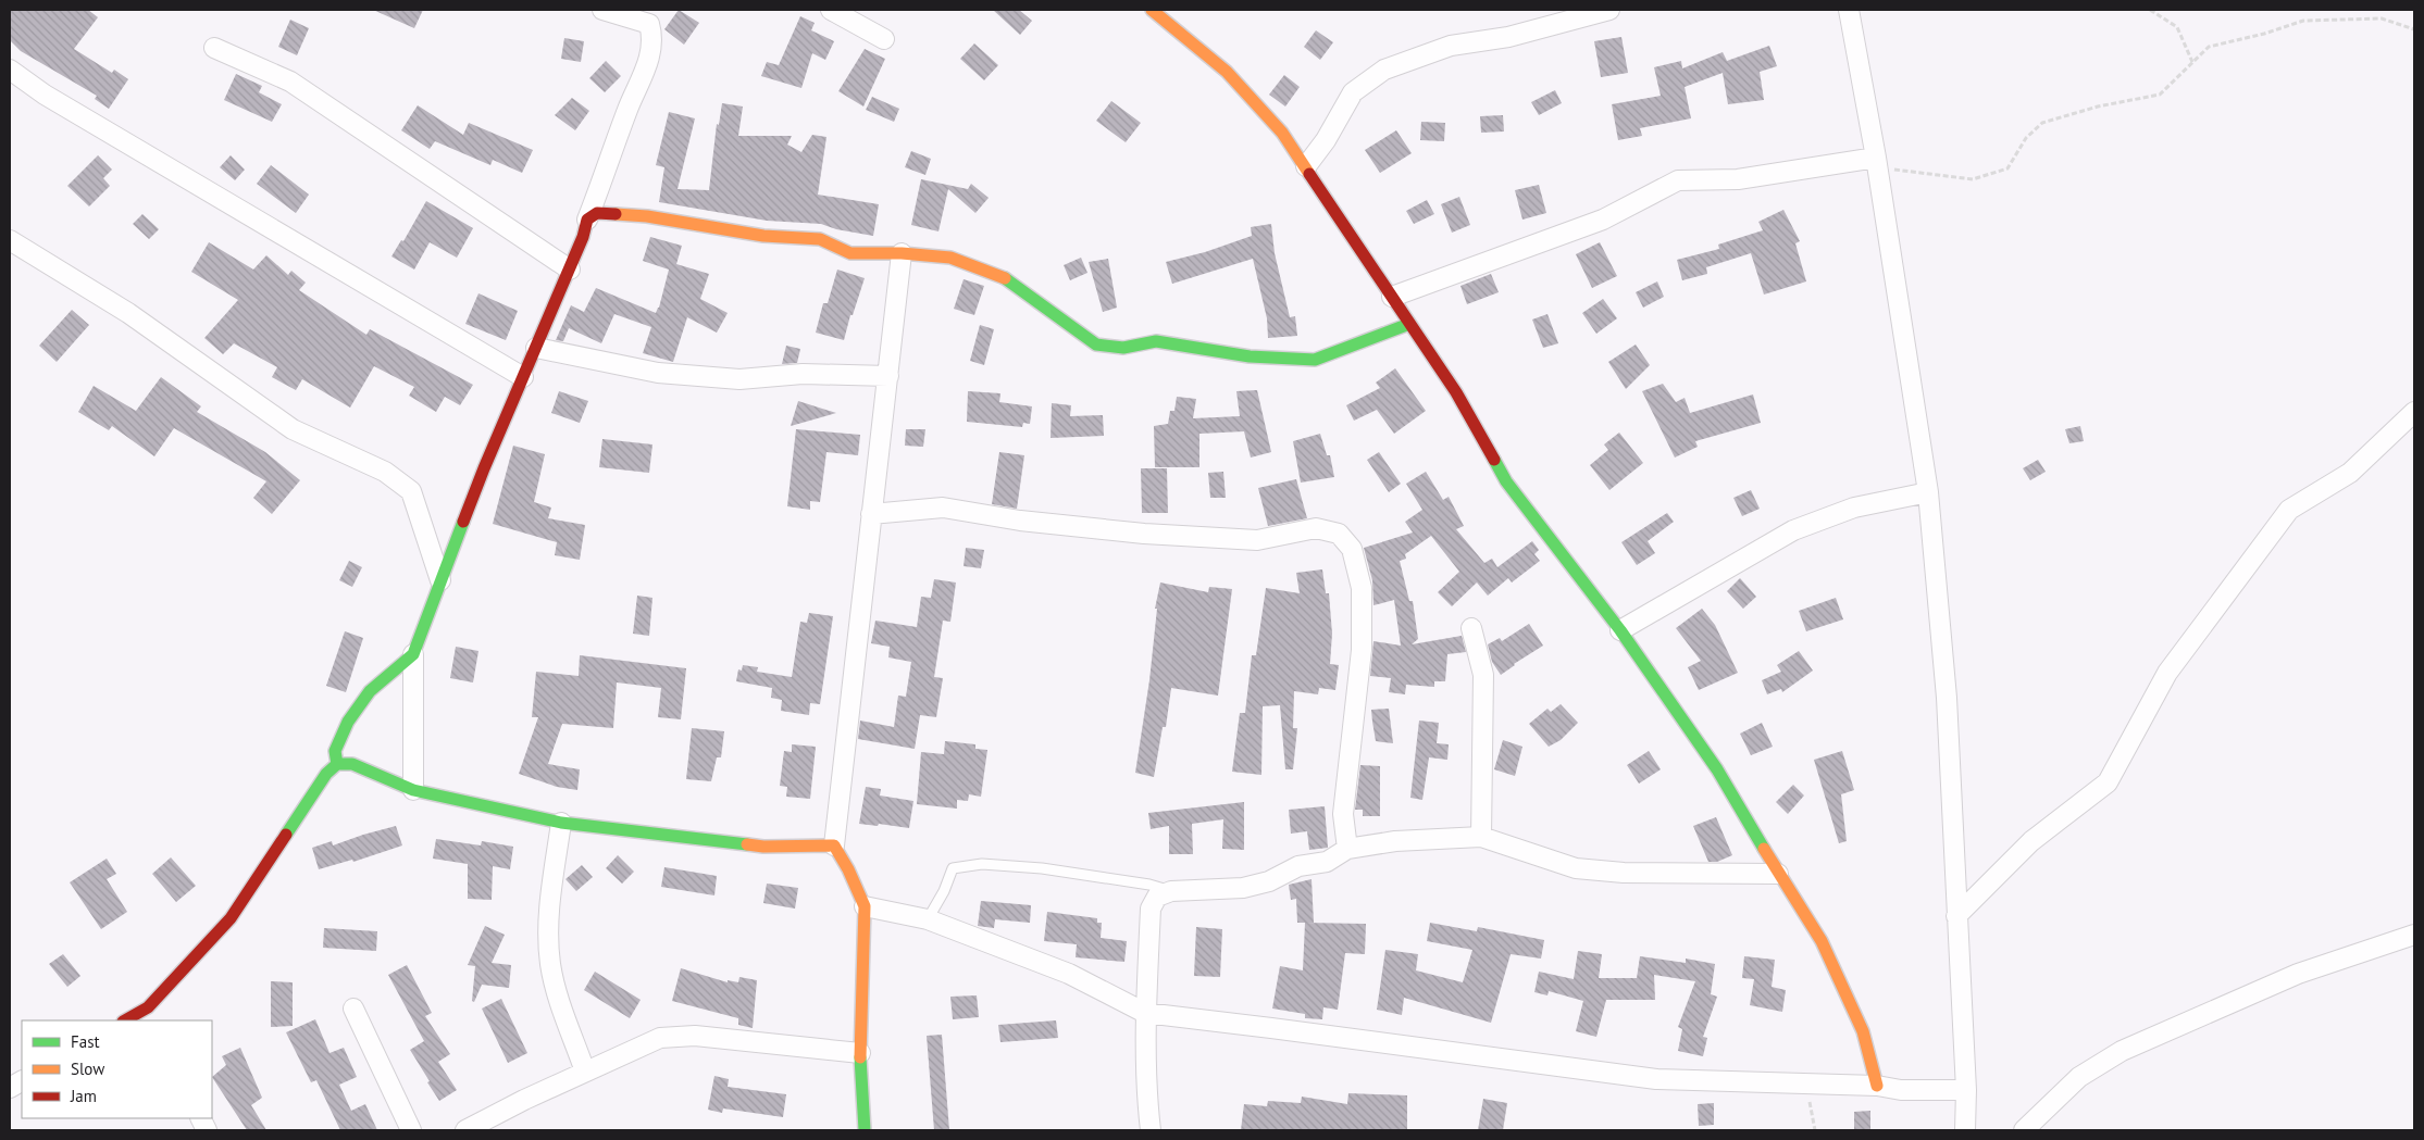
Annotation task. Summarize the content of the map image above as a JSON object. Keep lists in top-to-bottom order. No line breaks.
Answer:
{"legend":["Fast","Slow","Jam"]}
